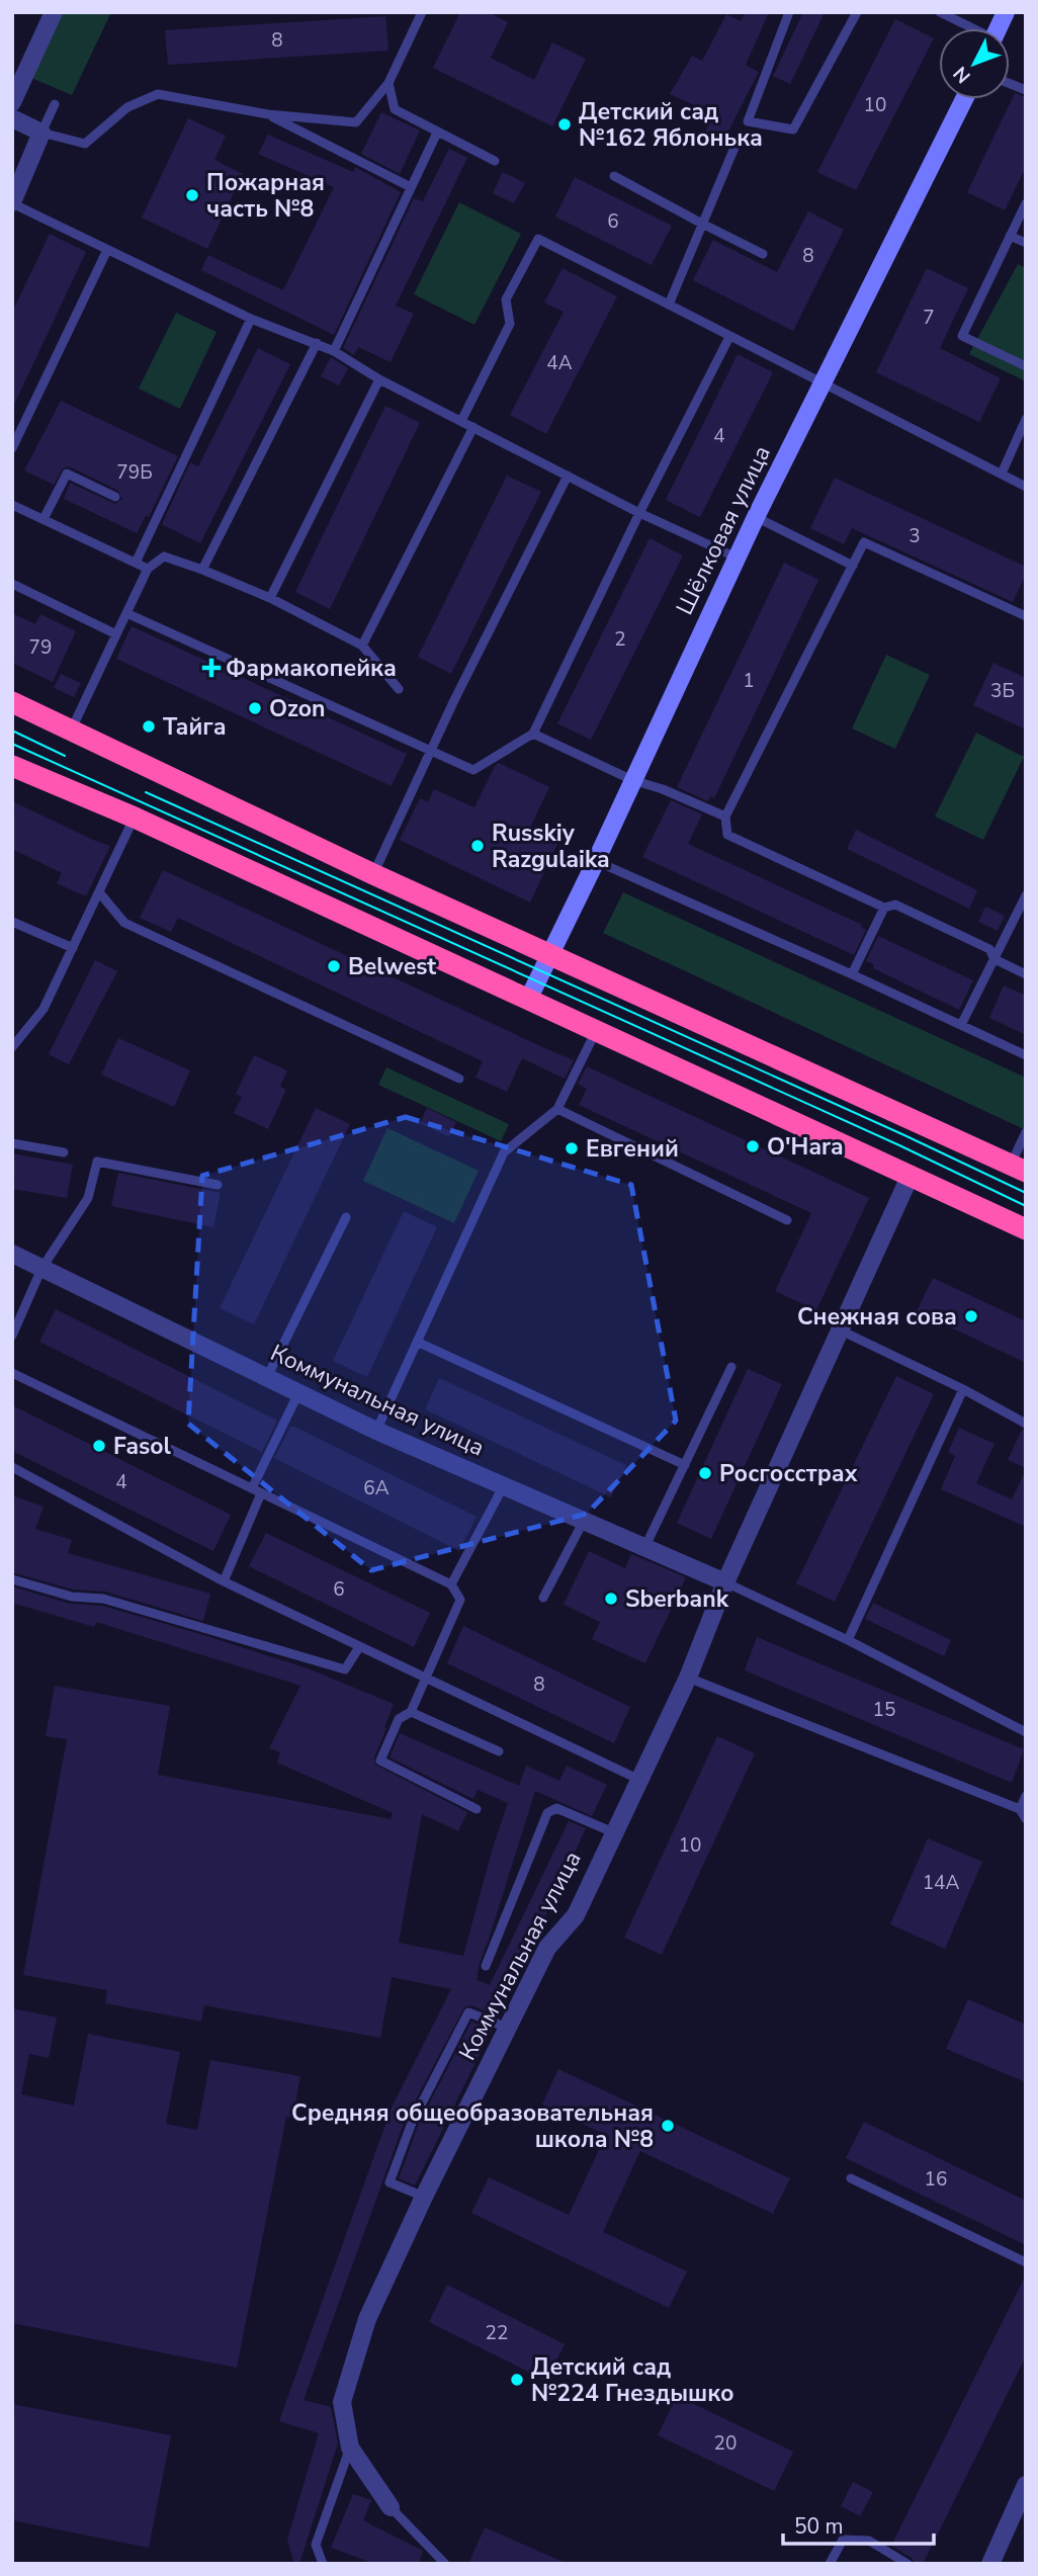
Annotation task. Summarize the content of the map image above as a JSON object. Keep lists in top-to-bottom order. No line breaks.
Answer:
{"streets":{"street":["Шёлковая улица","Коммунальная улица"]},"places":{"other":["Детский сад №162 Яблонька","Пожарная часть №8","Ozon","Тайга","Russkiy Razgulaika","Belwest","O'Hara","Евгений","Снежная сова","Fasol","Росгосстрах","Sberbank","Средняя общеобразовательная школа №8","Детский сад №224 Гнездышко"],"health":["Фармакопейка"]},"house_numbers":["8","10","6","8","7","4А","4","79Б","3","2","79","1","3Б","4","6А","6","8","15","10","14А","16","22","20"],"scale_bar":"50 m","north":"bottom left"}
